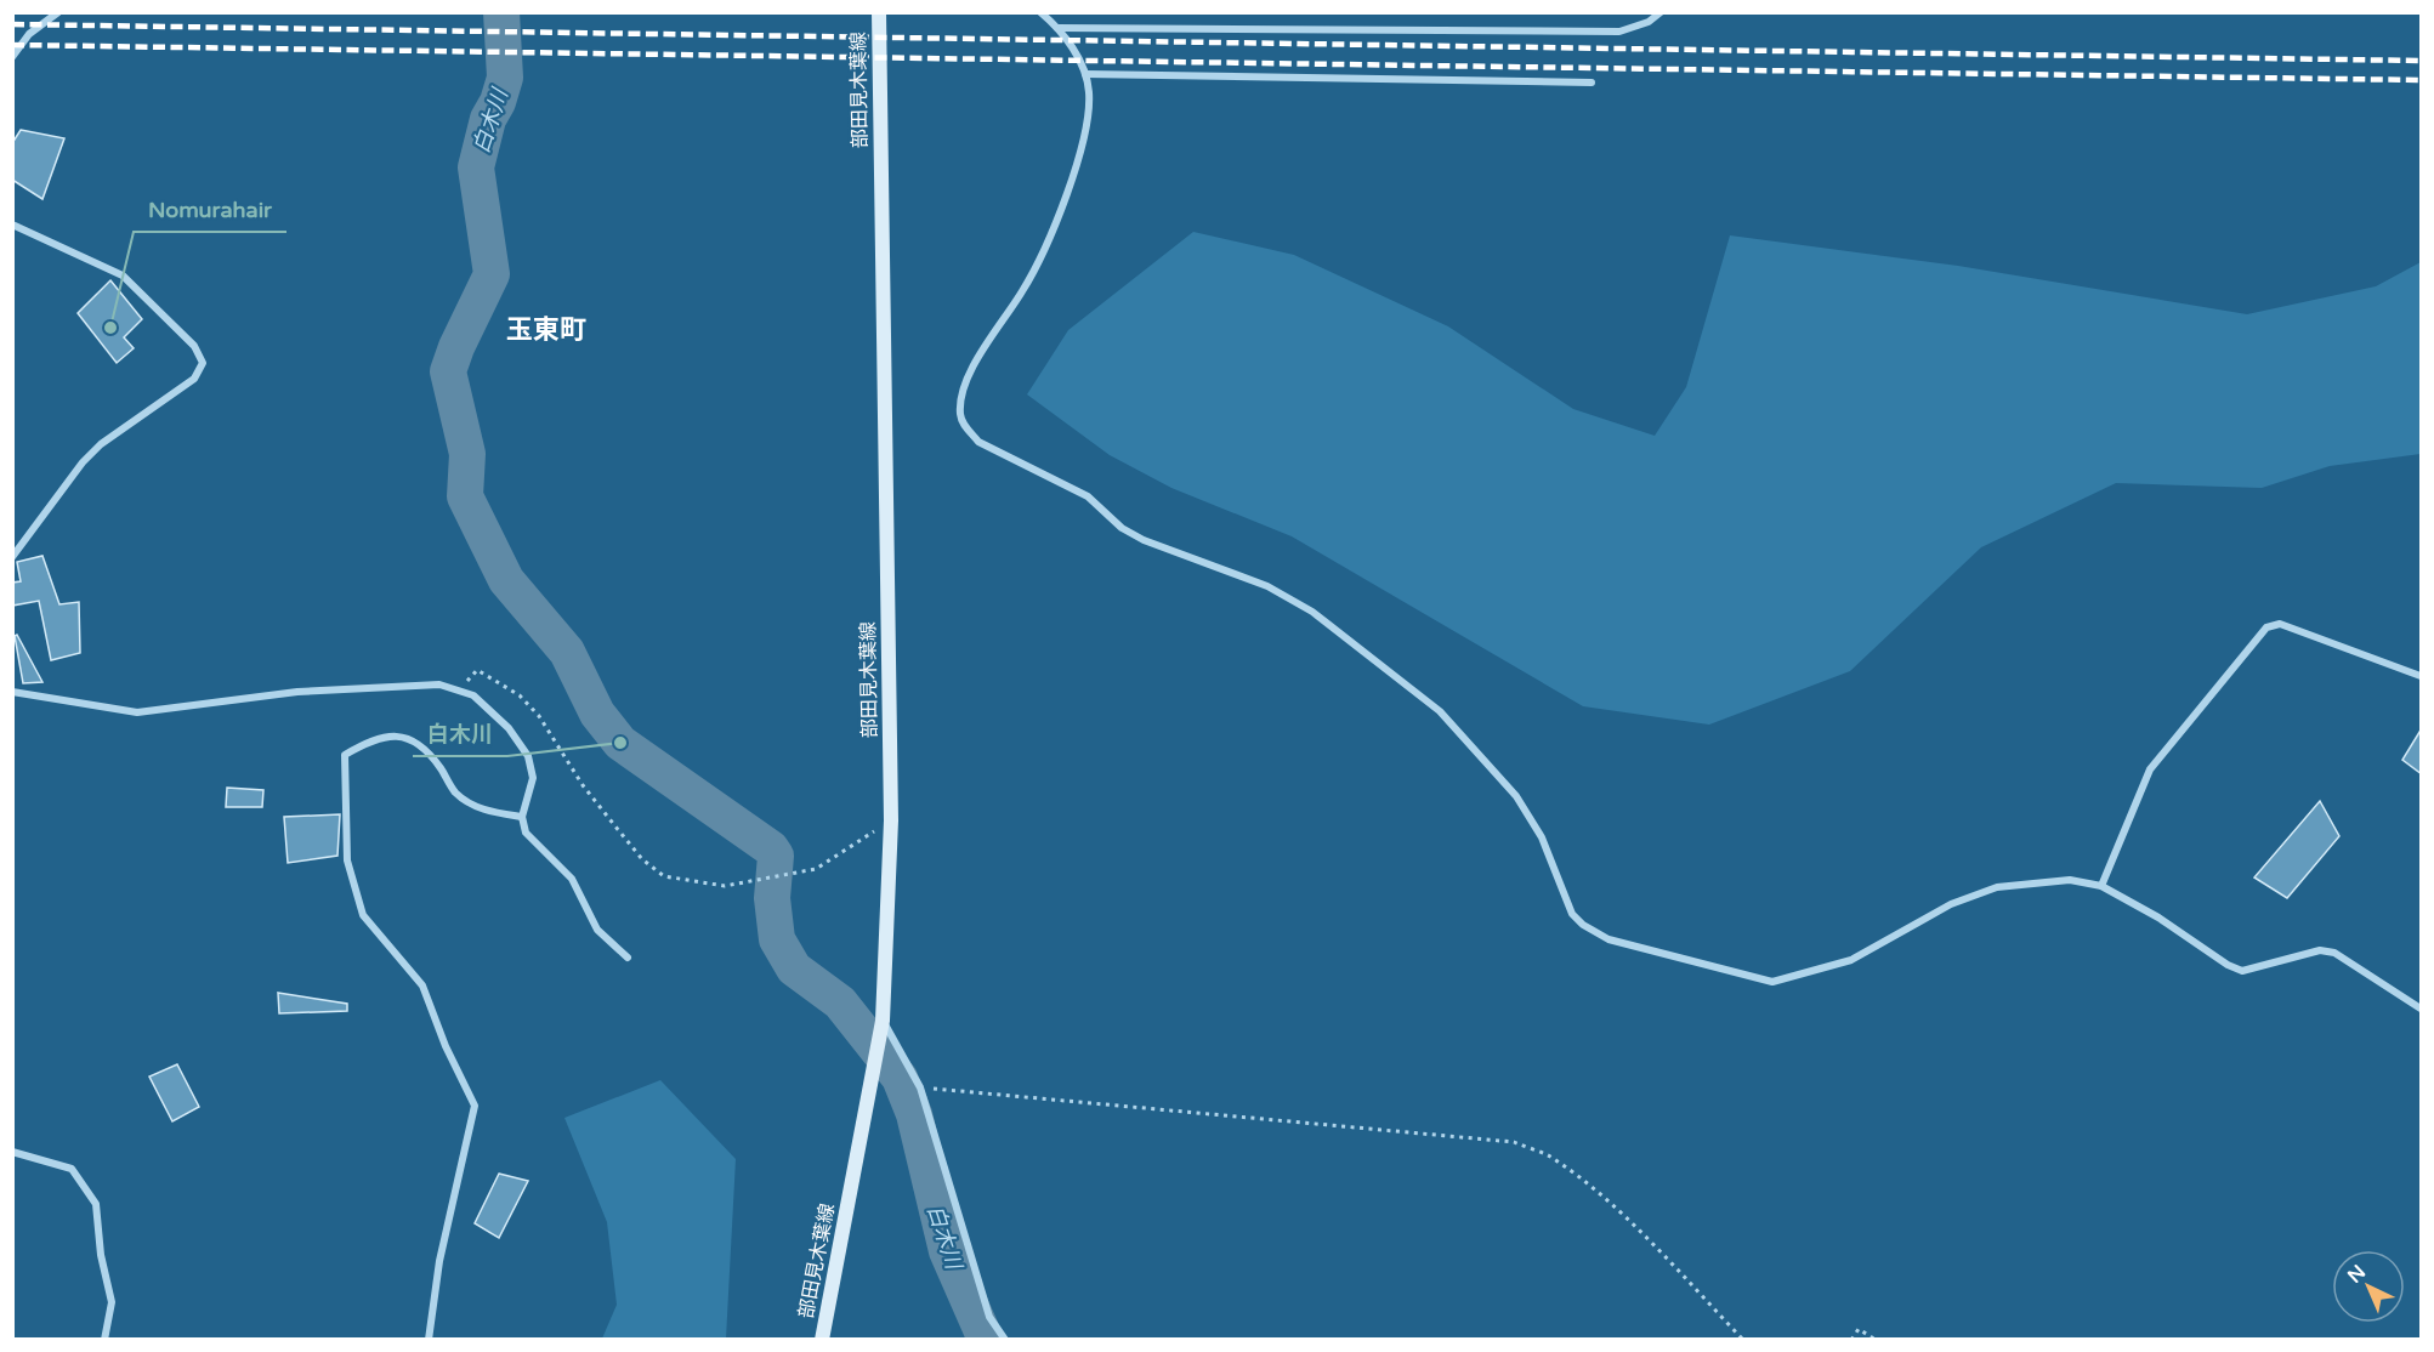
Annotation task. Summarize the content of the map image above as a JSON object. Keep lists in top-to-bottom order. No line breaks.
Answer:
{"streets":{"main road":["部田見木葉線"]},"districts":["玉東町"],"water":["白木川"],"places":["Nomurahair","白木川"],"north":"top left"}
